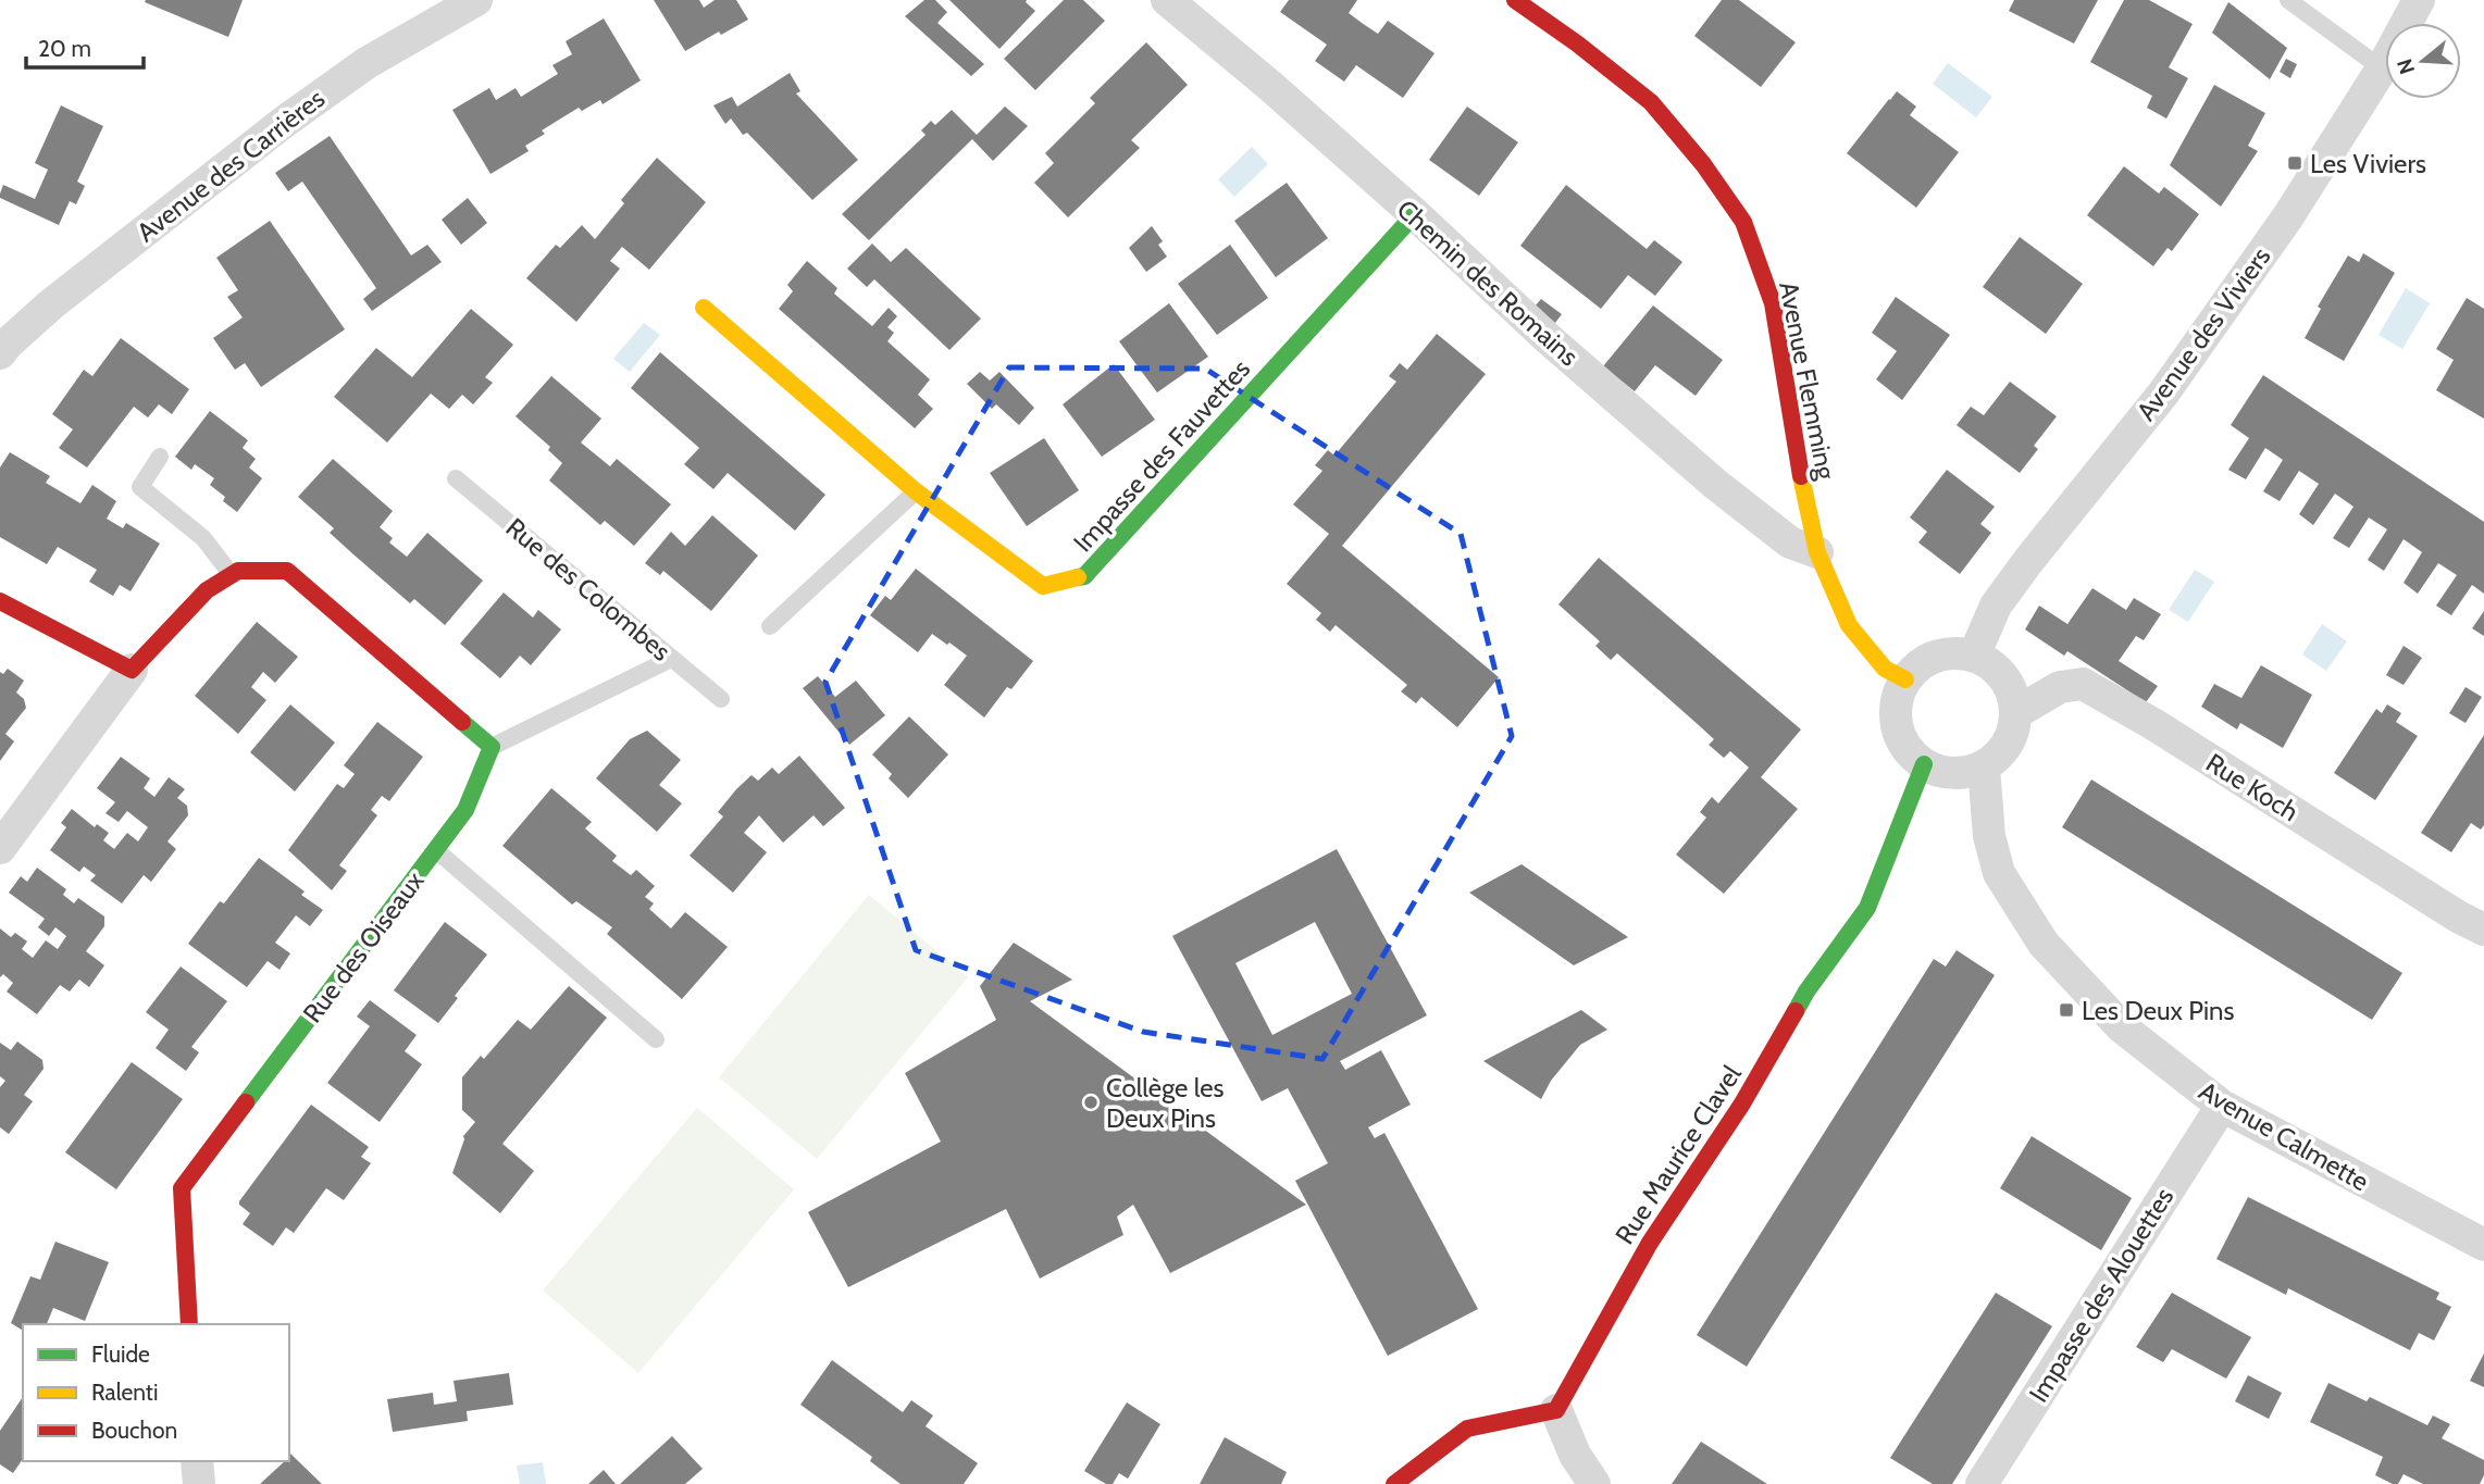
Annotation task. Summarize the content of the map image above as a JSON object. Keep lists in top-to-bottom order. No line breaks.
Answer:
{"streets":{"street":["Avenue des Carrières","Chemin des Romains","Avenue des Viviers","Avenue Flemming","Impasse des Fauvettes","Rue Koch","Rue des Oiseaux","Avenue Calmette","Rue Maurice Clavel","Impasse des Alouettes"],"lane":["Rue des Colombes"]},"crossings":[["Chemin des Romains","Avenue Flemming"],["Chemin des Romains","Impasse des Fauvettes"],["Avenue des Viviers","Avenue Flemming"],["Avenue des Viviers","Rue Koch"],["Avenue des Viviers","Avenue Calmette"],["Avenue des Viviers","Rue Maurice Clavel"],["Avenue Flemming","Rue Koch"],["Avenue Flemming","Avenue Calmette"],["Avenue Flemming","Rue Maurice Clavel"],["Rue Koch","Avenue Calmette"],["Rue Koch","Rue Maurice Clavel"],["Avenue Calmette","Rue Maurice Clavel"],["Avenue Calmette","Impasse des Alouettes"]],"places":{"transit":["Les Viviers","Les Deux Pins"],"other":["Collège les Deux Pins"]},"legend":["Fluide","Ralenti","Bouchon"],"scale_bar":"20 m","north":"left"}
